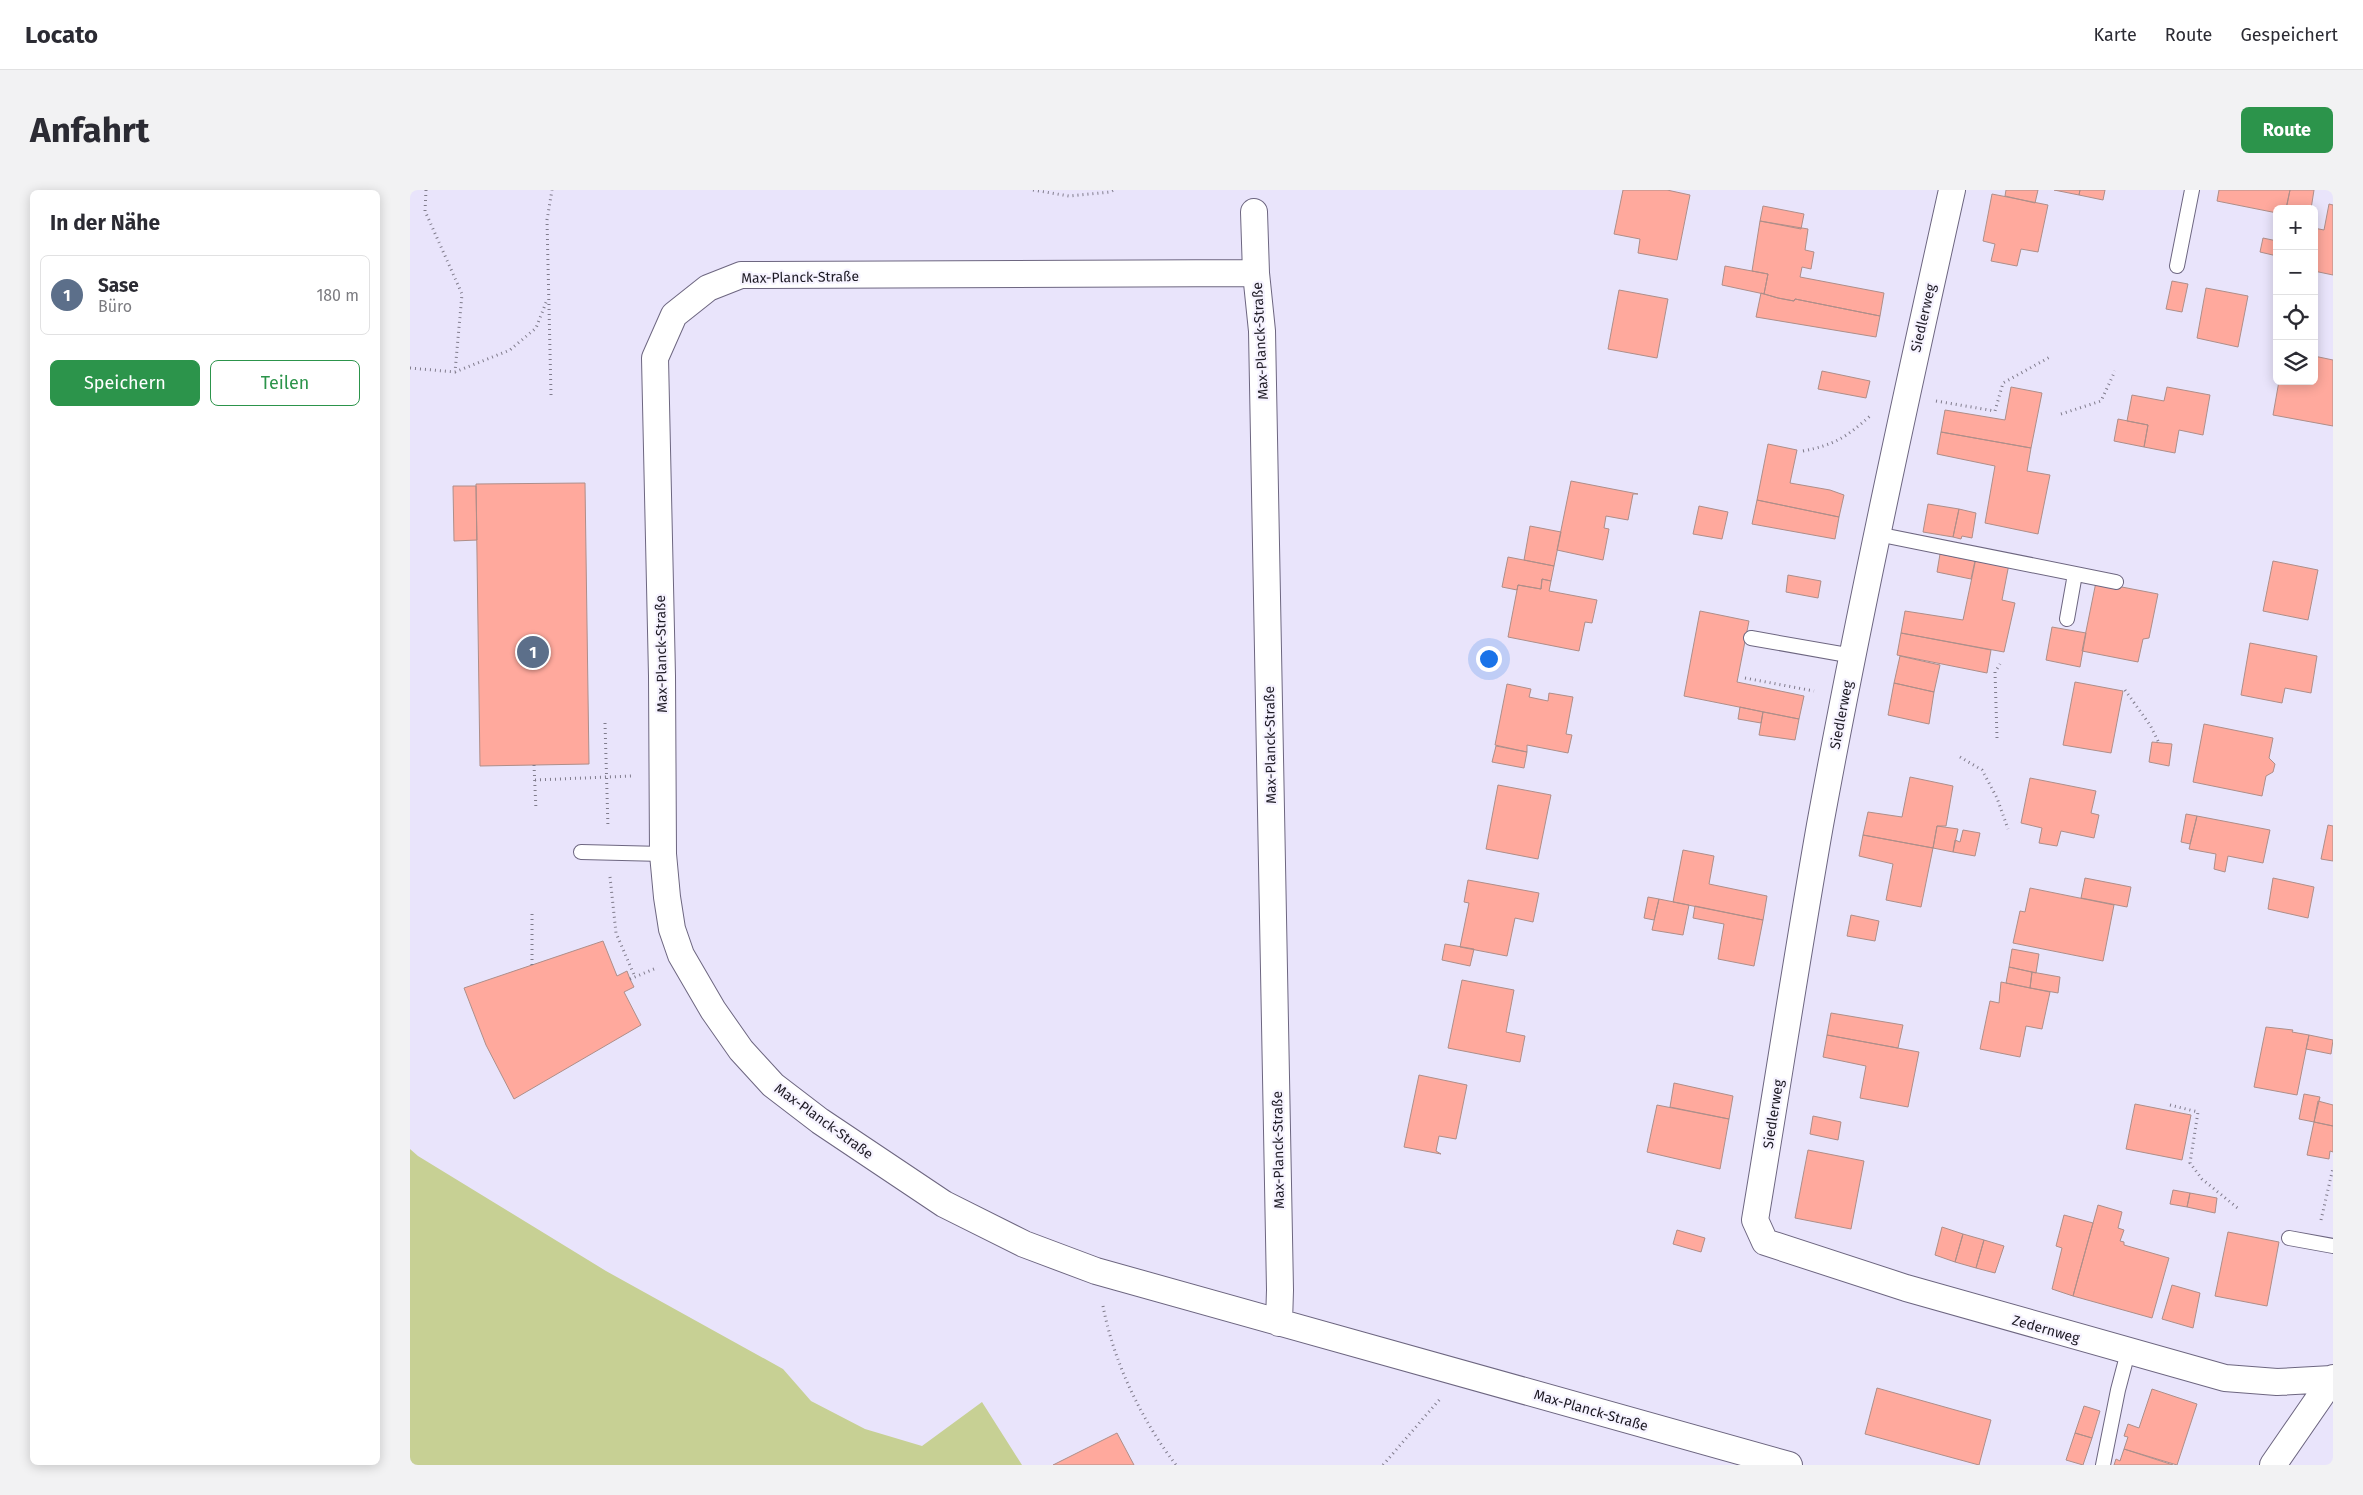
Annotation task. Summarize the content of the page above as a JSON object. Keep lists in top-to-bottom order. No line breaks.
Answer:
{"streets":{"street":["Max-Planck-Straße","Siedlerweg","Zedernweg"]},"crossings":[["Siedlerweg","Zedernweg"]],"page":{"header":"Locato","nav":["Karte","Route","Gespeichert"],"buttons":["Route",["Speichern","Teilen"]],"title":"Anfahrt","heading":"In der Nähe","map_buttons":["+","−"],"list":[{"mark":"1","name":"Sase","note":"Büro","value":"180 m"}],"pins":"1"}}
